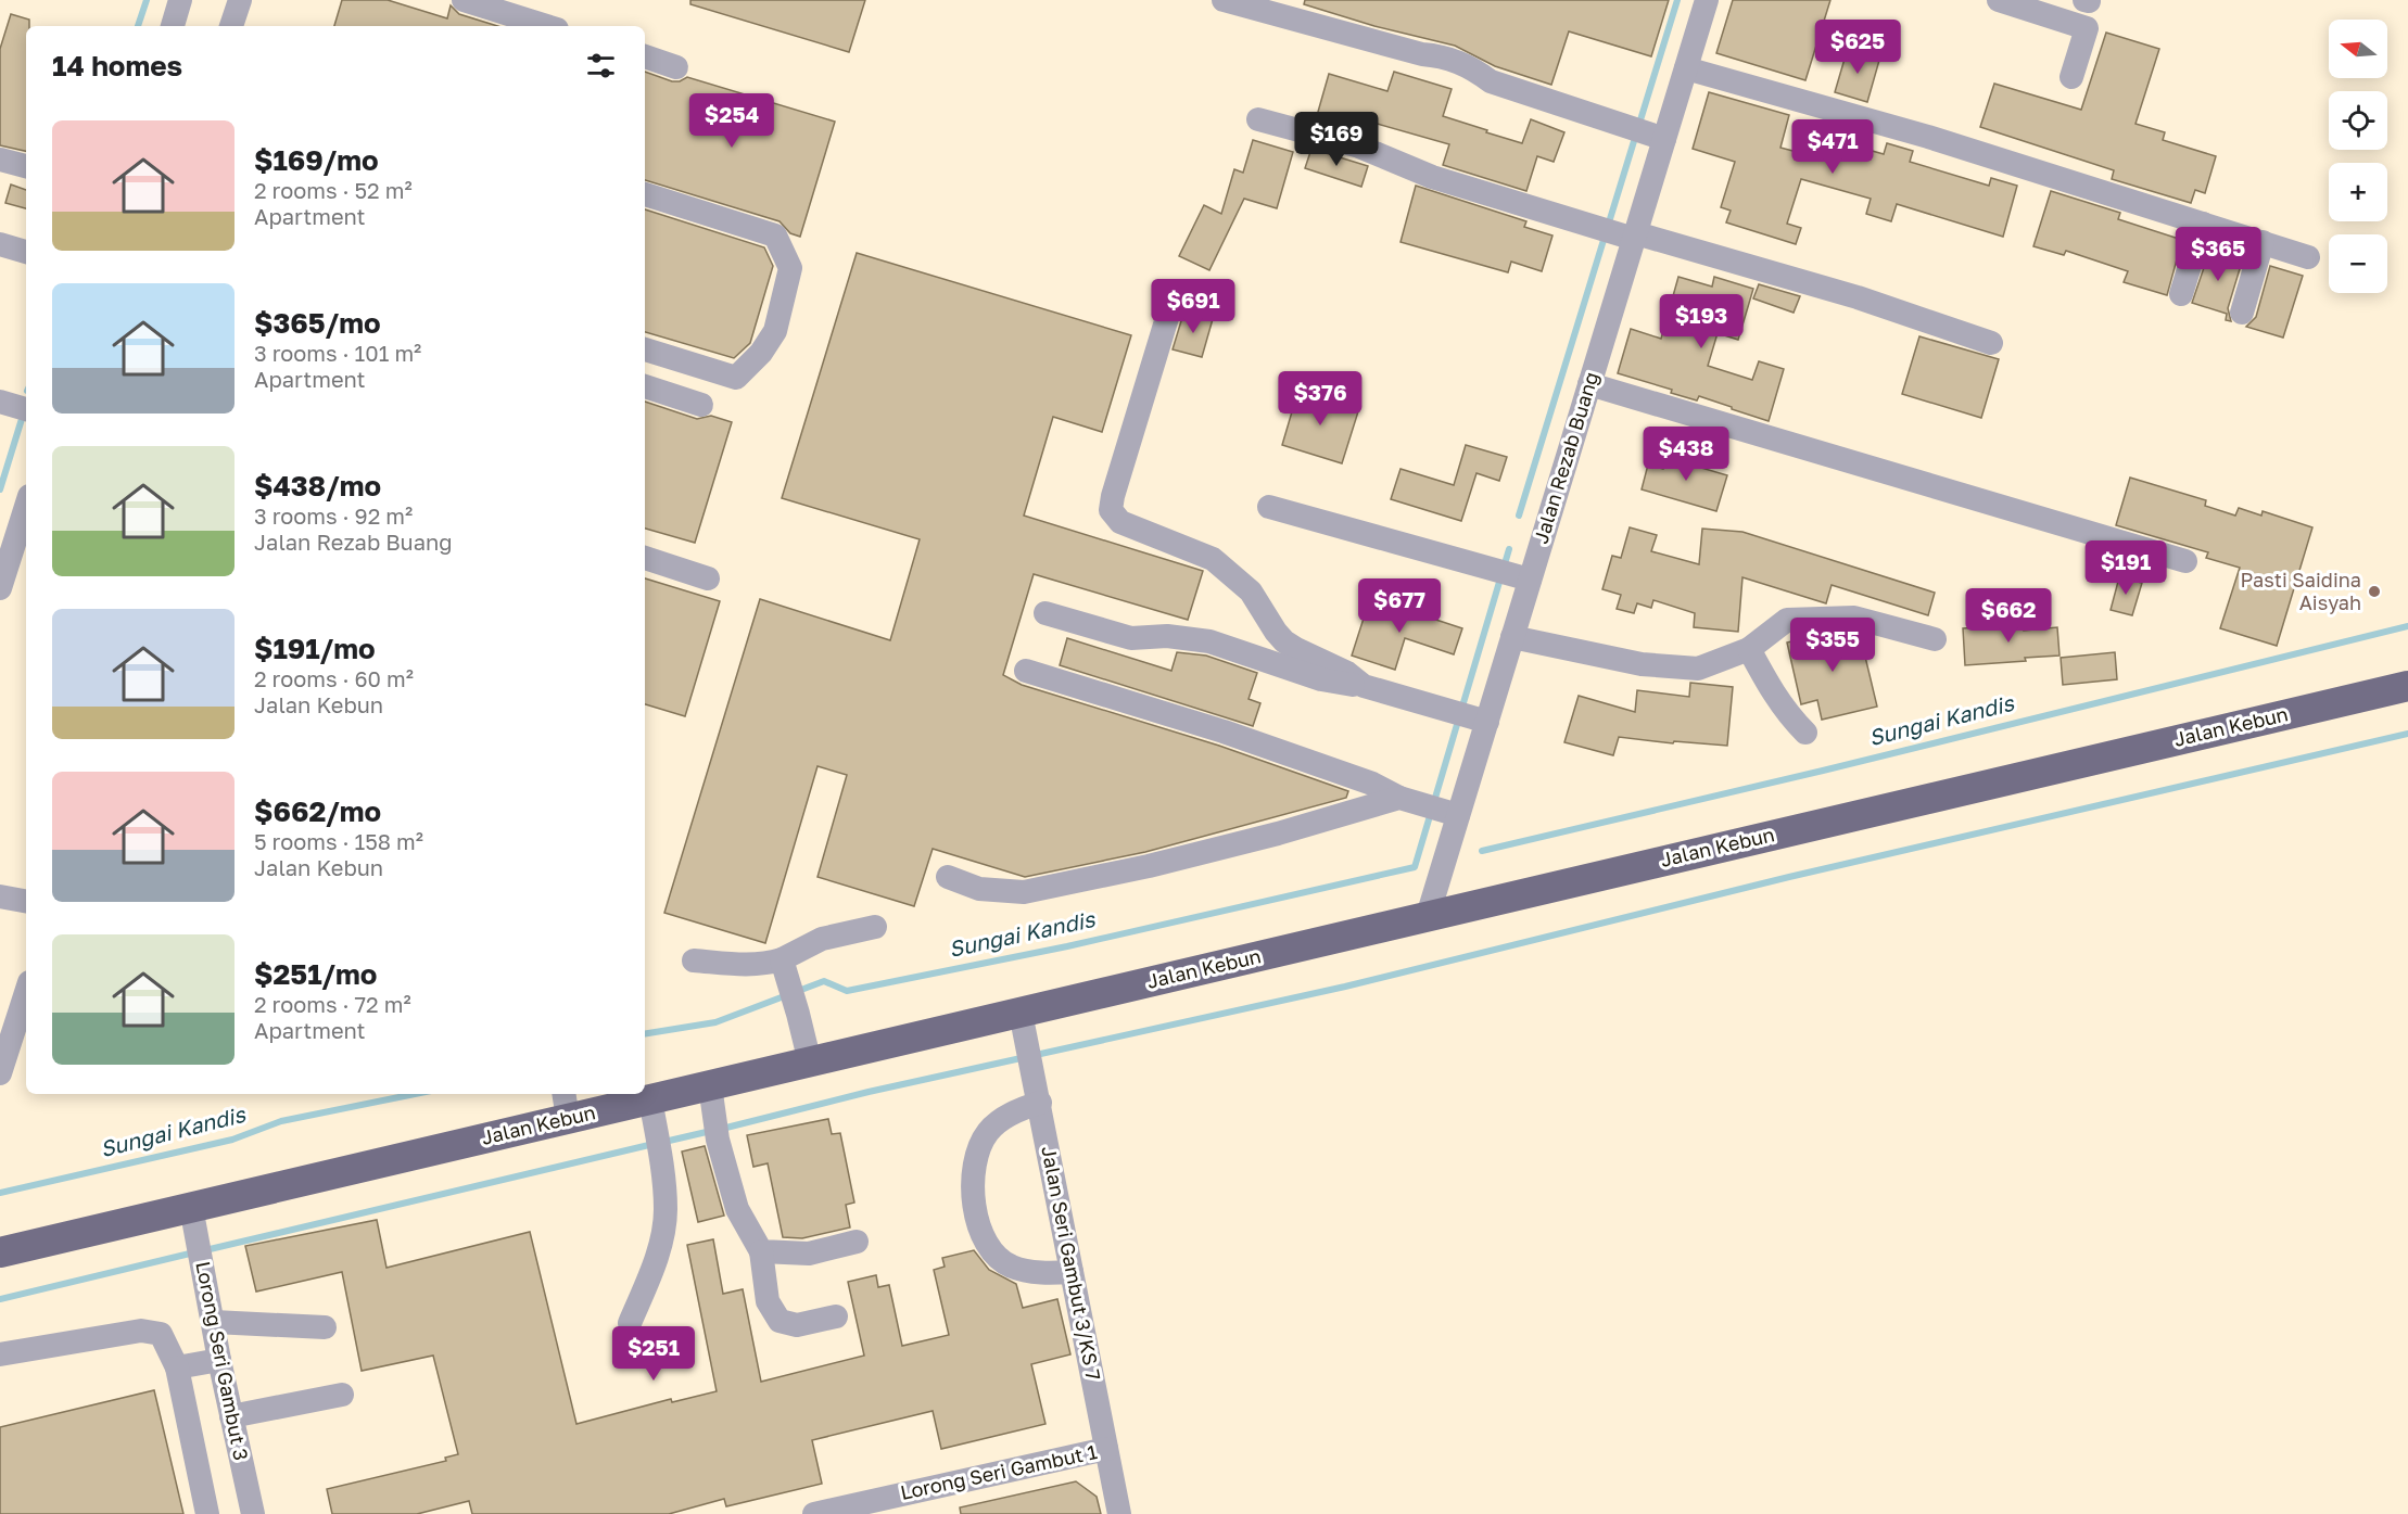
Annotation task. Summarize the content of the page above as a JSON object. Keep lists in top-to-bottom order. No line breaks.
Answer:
{"streets":{"main road":["Jalan Kebun"],"street":["Jalan Rezab Buang","Jalan Seri Gambut 3/KS 7","Lorong Seri Gambut 3","Lorong Seri Gambut 1"]},"crossings":[["Jalan Rezab Buang","Jalan Kebun"],["Jalan Kebun","Jalan Seri Gambut 3/KS 7"],["Jalan Kebun","Lorong Seri Gambut 3"],["Jalan Seri Gambut 3/KS 7","Lorong Seri Gambut 1"]],"water":["Sungai Kandis"],"places":["Pasti Saidina Aisyah"],"north":"left","page":{"map_buttons":["+","−"],"price":["$625","$254","$169","$471","$365","$691","$193","$376","$438","$191","$677","$662","$355","$251"],"heading":"14 homes","list":[{"name":"$169/mo","note":"2 rooms · 52 m² · Apartment"},{"name":"$365/mo","note":"3 rooms · 101 m² · Apartment"},{"name":"$438/mo","note":"3 rooms · 92 m² · Jalan Rezab Buang"},{"name":"$191/mo","note":"2 rooms · 60 m² · Jalan Kebun"},{"name":"$662/mo","note":"5 rooms · 158 m² · Jalan Kebun"},{"name":"$251/mo","note":"2 rooms · 72 m² · Apartment"}]}}
